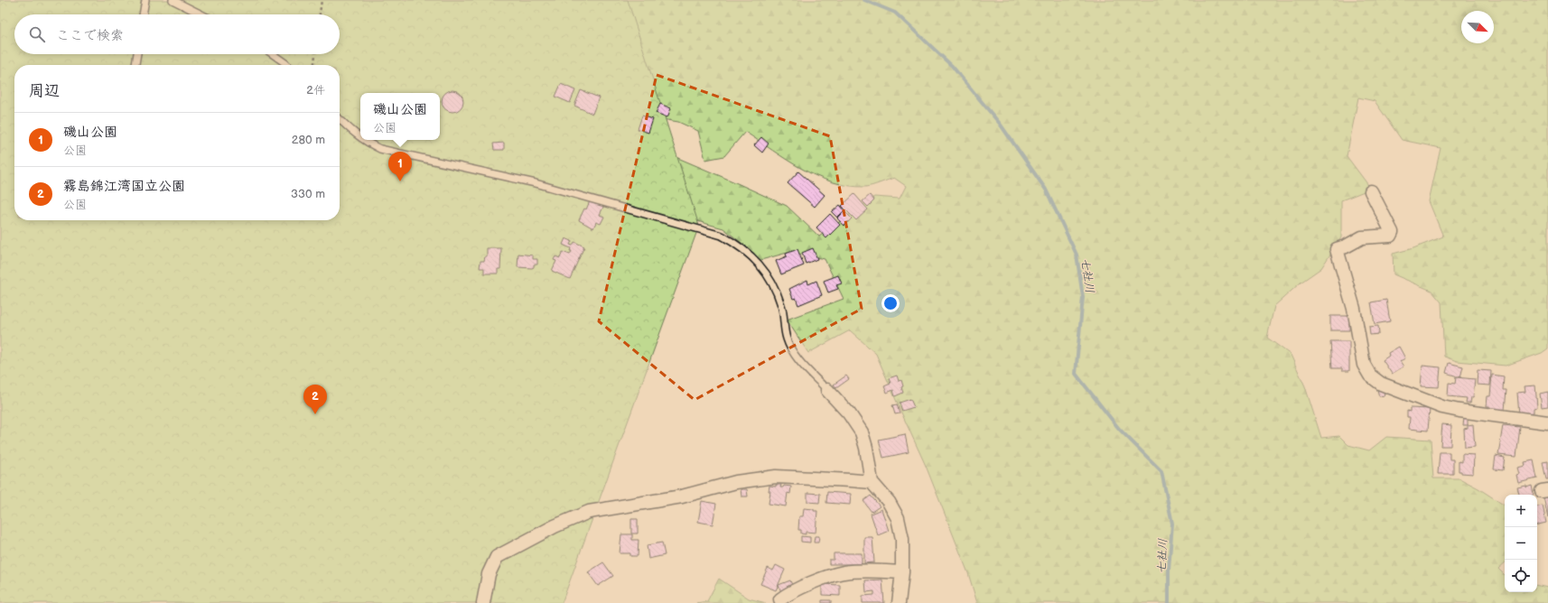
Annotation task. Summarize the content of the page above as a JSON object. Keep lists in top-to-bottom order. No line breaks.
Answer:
{"water":["七社川"],"north":"bottom right","page":{"search":"ここで検索","heading":["周辺","2件"],"popup":["磯山公園","公園"],"list":[{"mark":"1","name":"磯山公園","note":"公園","value":"280 m"},{"mark":"2","name":"霧島錦江湾国立公園","note":"公園","value":"330 m"}],"pins":["1","2"],"map_buttons":["+","−"]}}
